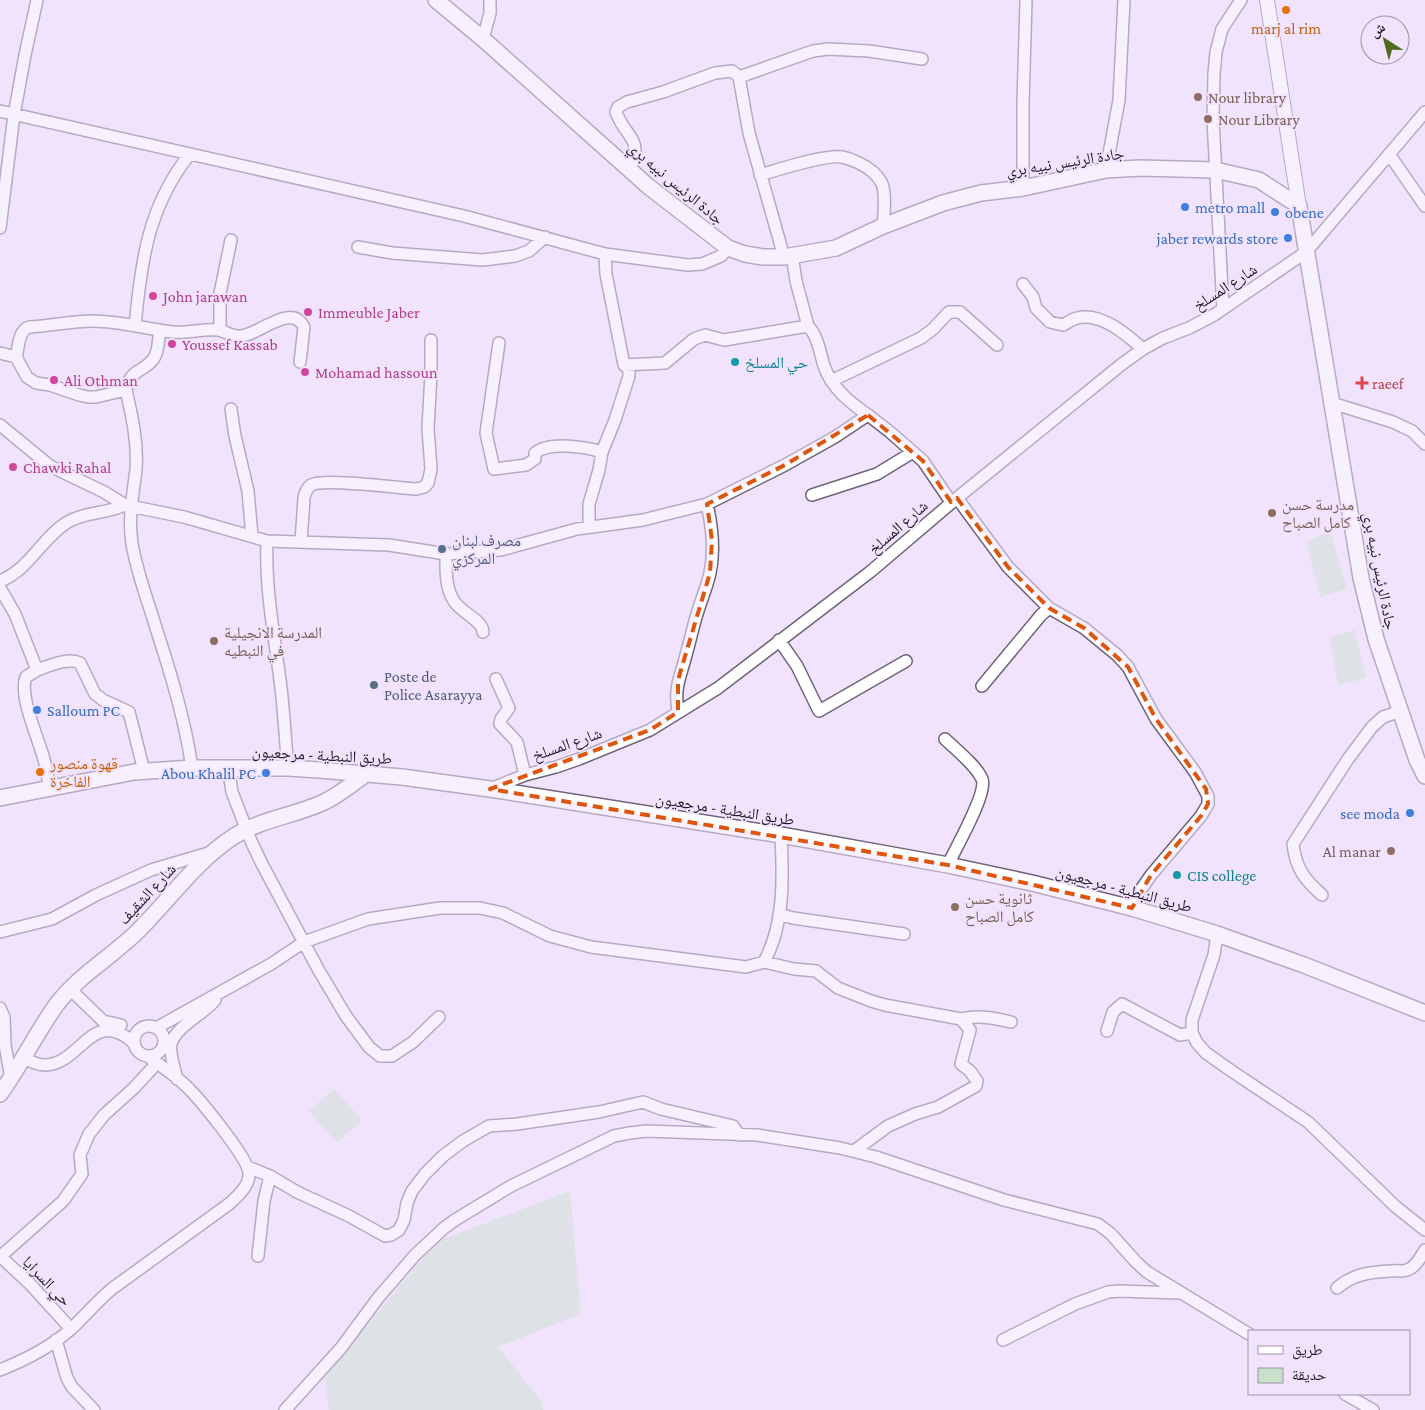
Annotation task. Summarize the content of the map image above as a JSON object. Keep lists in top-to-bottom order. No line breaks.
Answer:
{"streets":{"main road":["جادة الرئيس نبيه بري","طريق النبطية - مرجعيون","شارع الشقيف"],"street":["شارع المسلخ","حي السرايا"]},"crossings":[["جادة الرئيس نبيه بري","شارع المسلخ"],["شارع المسلخ","طريق النبطية - مرجعيون"],["طريق النبطية - مرجعيون","شارع الشقيف"]],"places":{"other":["marj al rim","Nour library","Nour Library","metro mall","obene","jaber rewards store","John jarawan","Immeuble Jaber","Youssef Kassab","حي المسلخ","Mohamad hassoun","Ali Othman","Chawki Rahal","مدرسة حسن كامل الصباح","مصرف لبنان المركزي","المدرسة الانجيلية في النبطيه","Poste de Police Asarayya","Salloum PC","قهوة منصور الفاخرة","Abou Khalil PC","see moda","Al manar","CIS college","ثانوية حسن كامل الصباح"],"health":["raeef"]},"legend":["طريق","حديقة"],"north":"top left"}
